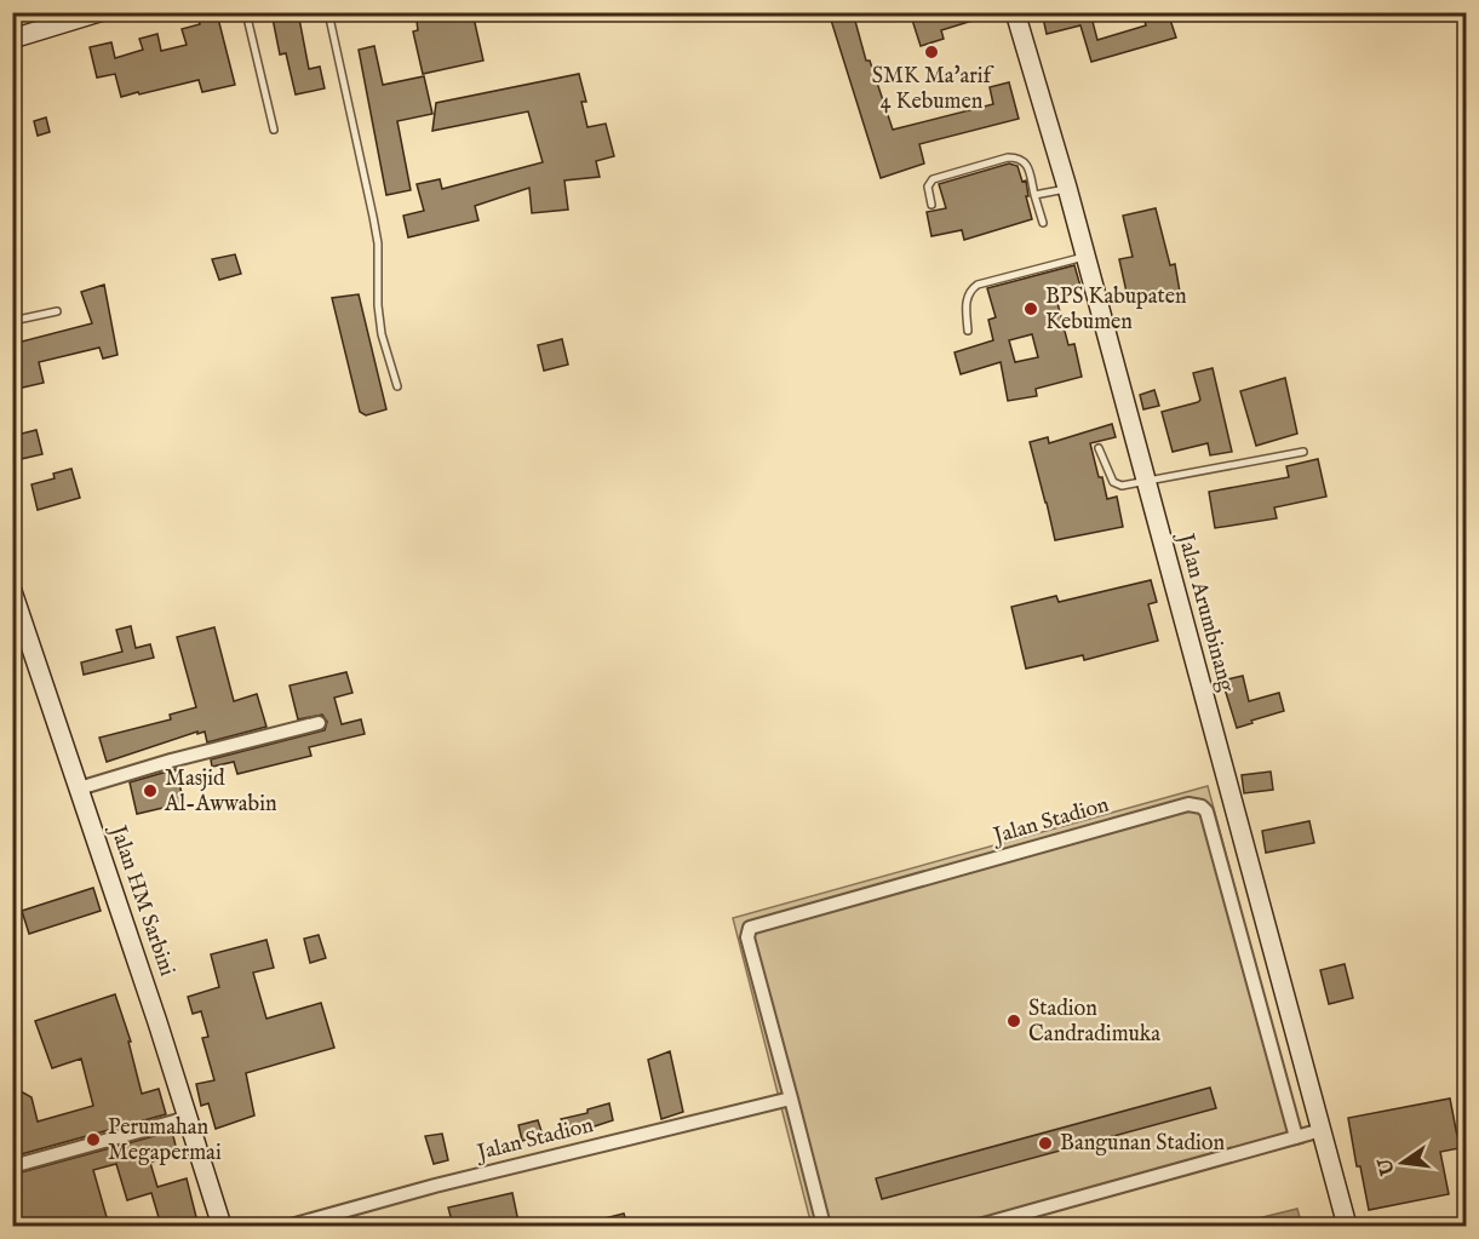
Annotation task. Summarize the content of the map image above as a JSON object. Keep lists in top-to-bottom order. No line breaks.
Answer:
{"streets":{"main road":["Jalan Arumbinang","Jalan HM Sarbini"],"street":["Jalan Stadion"]},"places":["SMK Ma'arif 4 Kebumen","BPS Kabupaten Kebumen","Masjid Al-Awwabin","Stadion Candradimuka","Perumahan Megapermai","Bangunan Stadion"],"north":"left"}
